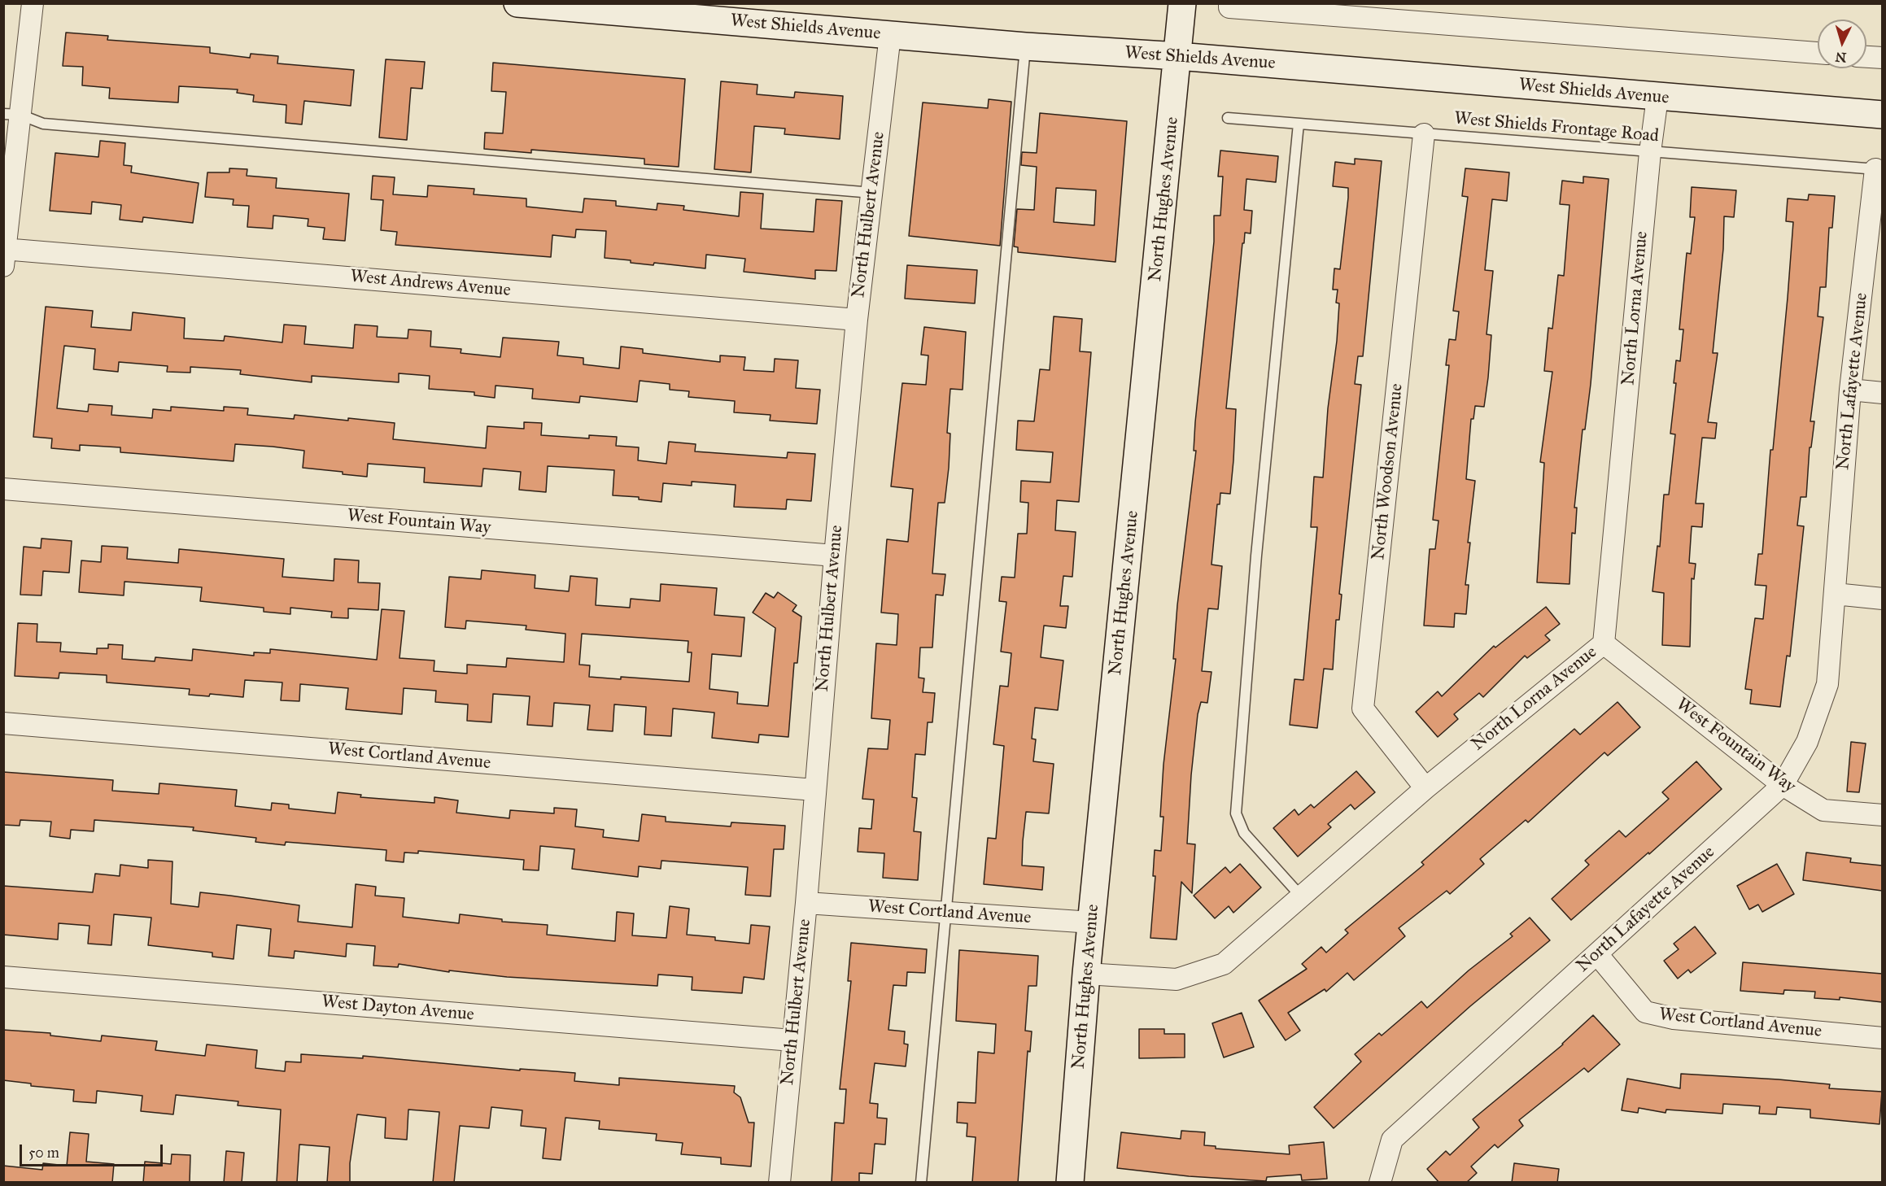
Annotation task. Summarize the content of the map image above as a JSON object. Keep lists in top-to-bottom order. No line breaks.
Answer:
{"streets":{"main road":["West Shields Avenue","North Hughes Avenue"],"street":["North Hulbert Avenue","West Andrews Avenue","North Lorna Avenue","North Lafayette Avenue","North Woodson Avenue","West Fountain Way","West Cortland Avenue","West Dayton Avenue"],"lane":["West Shields Frontage Road"]},"crossings":[["West Shields Avenue","North Hughes Avenue"],["West Shields Avenue","North Hulbert Avenue"],["West Shields Avenue","North Lorna Avenue"],["West Shields Frontage Road","North Lorna Avenue"],["West Shields Frontage Road","North Lafayette Avenue"],["West Shields Frontage Road","North Woodson Avenue"],["North Hughes Avenue","North Lorna Avenue"],["North Hughes Avenue","West Cortland Avenue"],["North Hulbert Avenue","West Andrews Avenue"],["North Hulbert Avenue","West Fountain Way"],["North Hulbert Avenue","West Cortland Avenue"],["North Hulbert Avenue","West Dayton Avenue"],["North Lorna Avenue","North Woodson Avenue"],["North Lorna Avenue","West Fountain Way"],["North Lafayette Avenue","West Fountain Way"],["North Lafayette Avenue","West Cortland Avenue"]],"scale_bar":"50 m","north":"bottom"}
